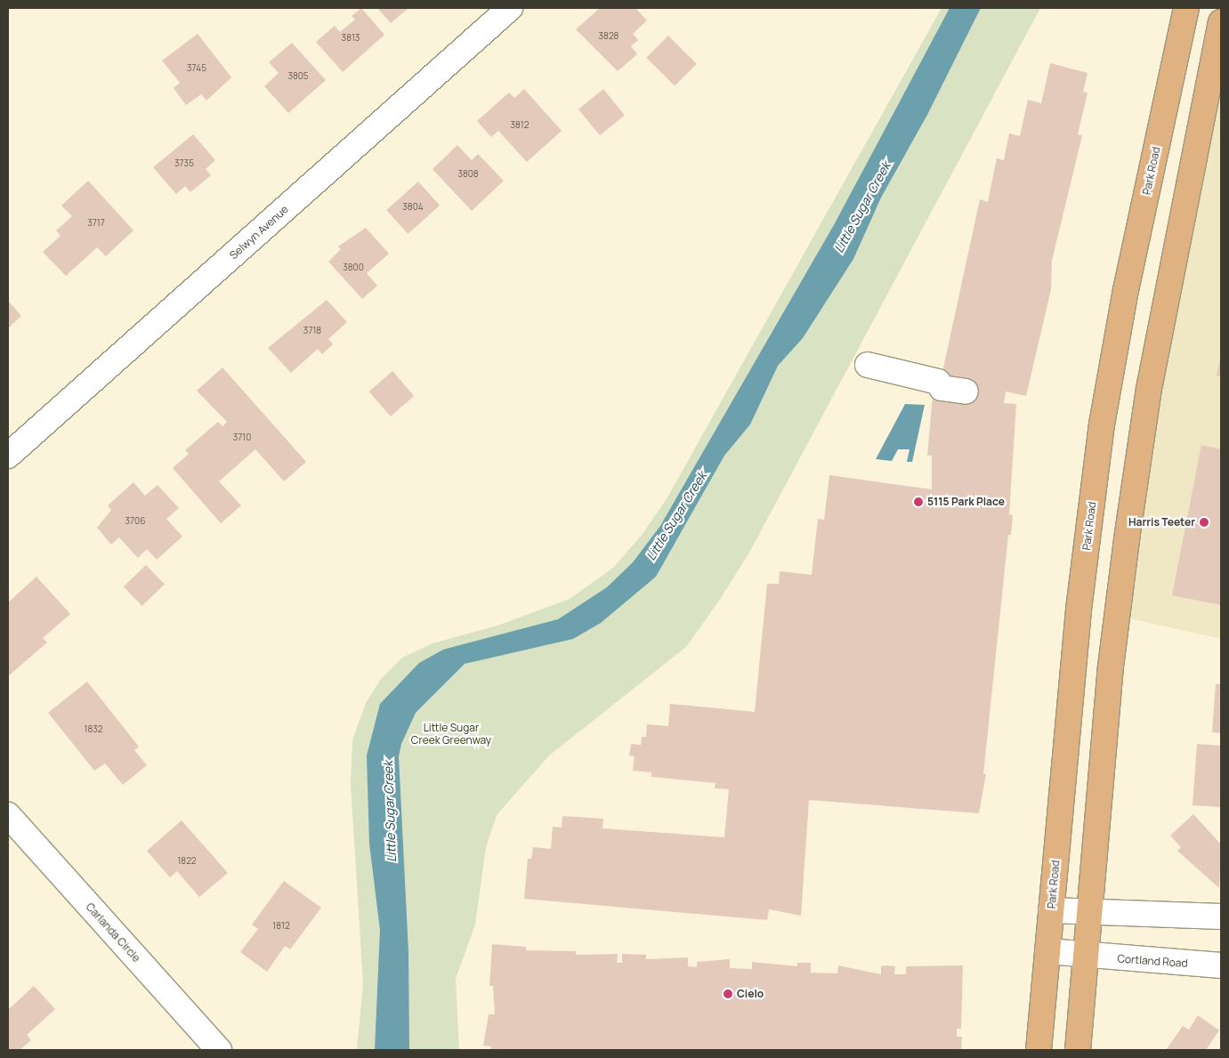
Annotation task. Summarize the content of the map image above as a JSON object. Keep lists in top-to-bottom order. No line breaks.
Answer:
{"streets":{"main road":["Park Road"],"street":["Selwyn Avenue","Carlanda Circle","Cortland Road"]},"crossings":[["Park Road","Cortland Road"]],"water":["Little Sugar Creek"],"parks":["Little Sugar Creek Greenway"],"places":["5115 Park Place","Harris Teeter","Cielo"],"house_numbers":["3828","3813","3745","3805","3812","3735","3808","3804","3717","3800","3718","3710","3706","1832","1822","1812"]}
